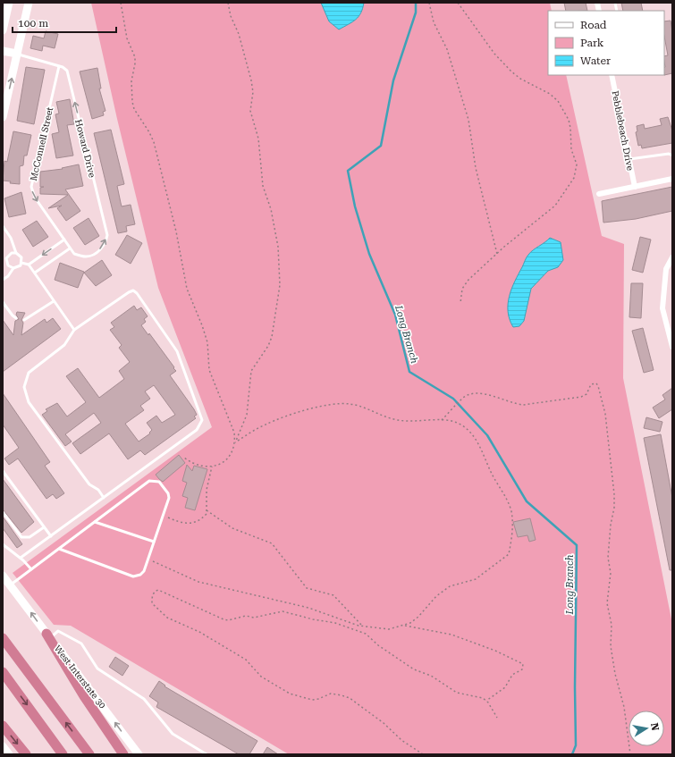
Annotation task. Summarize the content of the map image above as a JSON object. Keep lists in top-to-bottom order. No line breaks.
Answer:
{"streets":{"main road":["West Interstate 30"],"street":["Pebblebeach Drive"],"lane":["McConnell Street","Howard Drive"]},"crossings":[["McConnell Street","Howard Drive"]],"one_way":["McConnell Street","Howard Drive","West Interstate 30"],"water":["Long Branch"],"legend":["Road","Park","Water"],"scale_bar":"100 m","north":"right"}
